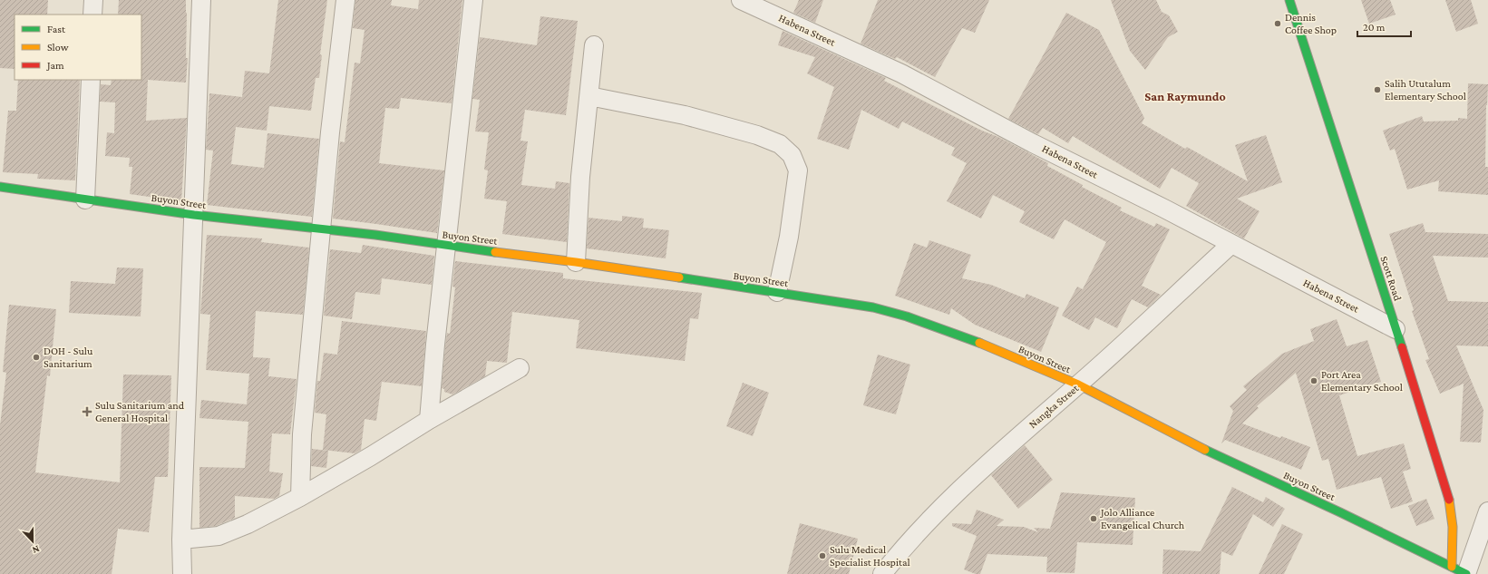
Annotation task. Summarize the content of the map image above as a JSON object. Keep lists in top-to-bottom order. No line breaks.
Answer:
{"streets":{"main road":["Buyon Street","Scott Road"],"street":["Habena Street","Nangka Street"]},"crossings":[["Habena Street","Scott Road"],["Habena Street","Nangka Street"],["Buyon Street","Scott Road"],["Buyon Street","Nangka Street"]],"districts":["San Raymundo"],"places":{"other":["Dennis Coffee Shop","Salih Ututalum Elementary School","DOH - Sulu Sanitarium","Port Area Elementary School","Jolo Alliance Evangelical Church","Sulu Medical Specialist Hospital"],"health":["Sulu Sanitarium and General Hospital"]},"legend":["Fast","Slow","Jam"],"scale_bar":"20 m","north":"bottom"}
